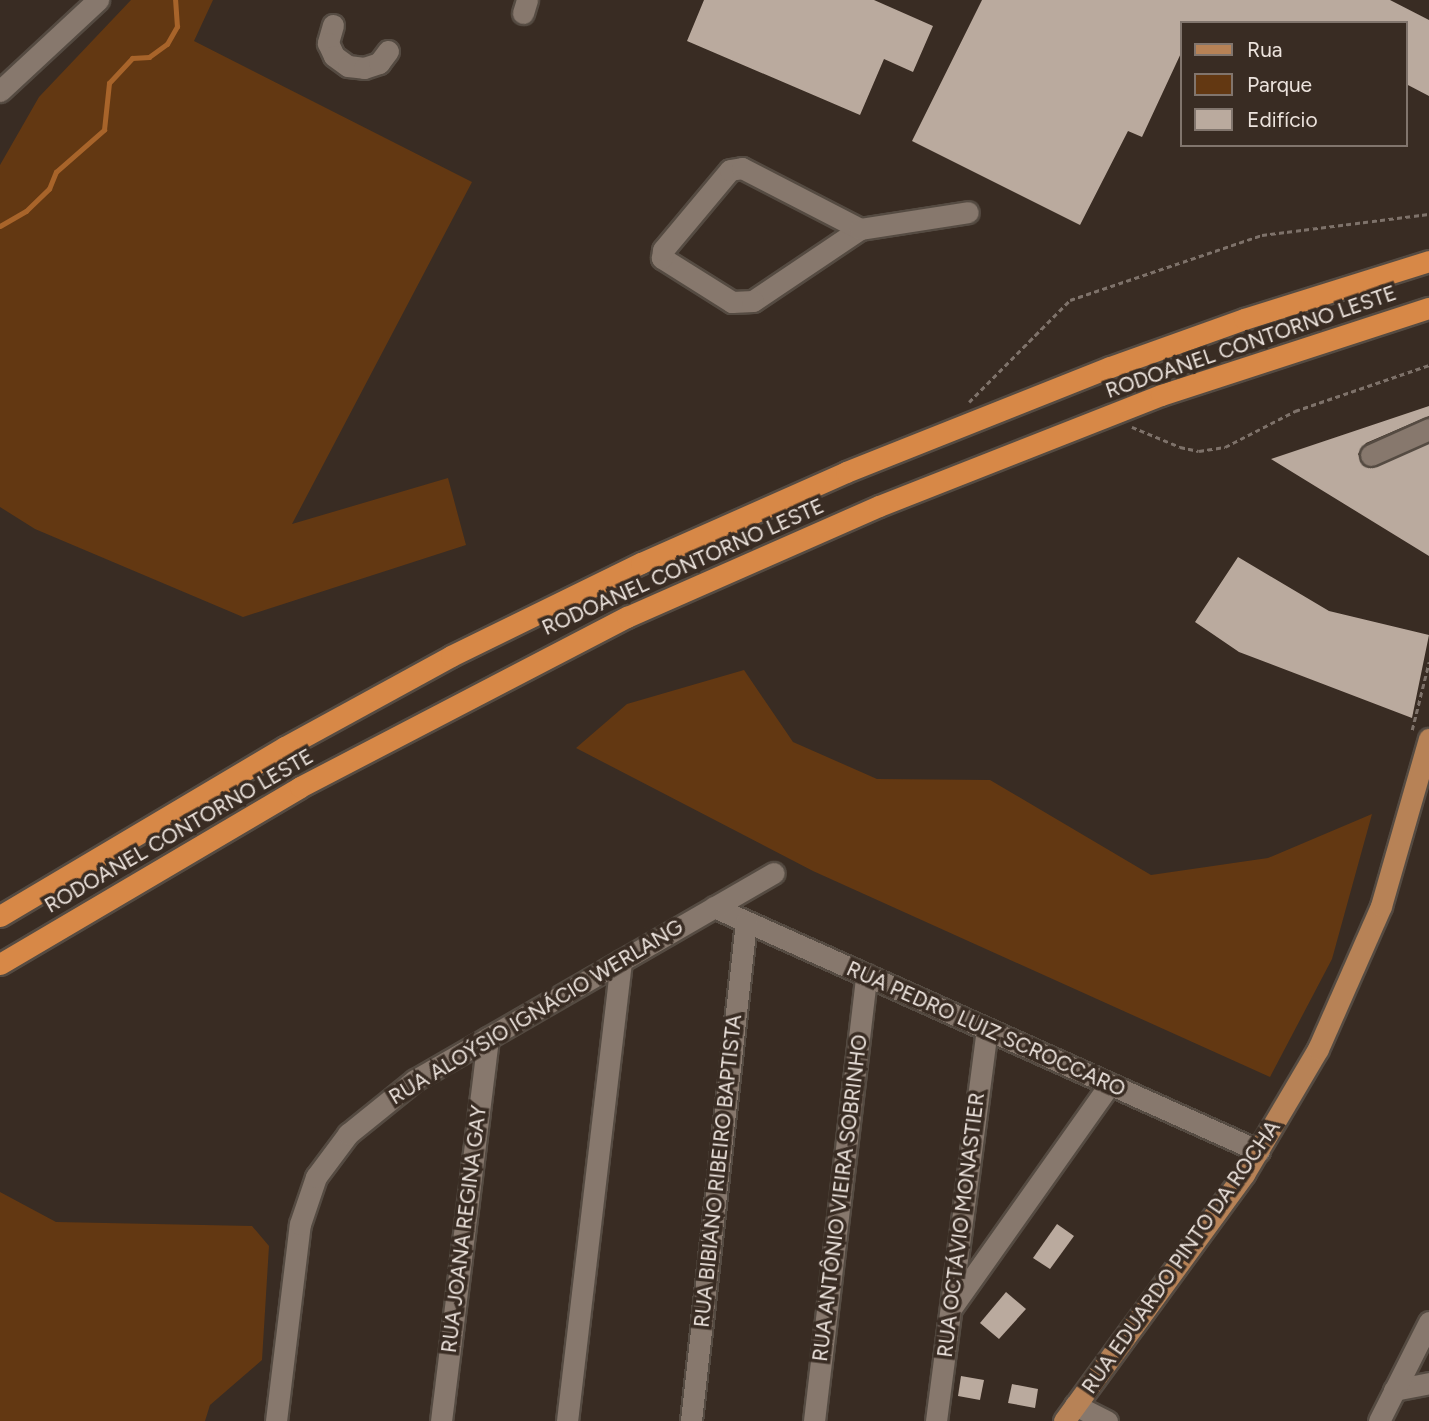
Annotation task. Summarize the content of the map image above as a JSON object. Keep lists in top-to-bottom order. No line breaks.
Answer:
{"streets":{"highway":["RODOANEL CONTORNO LESTE"],"main road":["RUA EDUARDO PINTO DA ROCHA"],"street":["RUA ALOÝSIO IGNÁCIO WERLANG","RUA PEDRO LUIZ SCROCCARO","RUA BIBIANO RIBEIRO BAPTISTA","RUA ANTÔNIO VIEIRA SOBRINHO","RUA OCTÁVIO MONASTIER","RUA JOANA REGINA GAY"]},"crossings":[["RUA ALOÝSIO IGNÁCIO WERLANG","RUA PEDRO LUIZ SCROCCARO"],["RUA ALOÝSIO IGNÁCIO WERLANG","RUA JOANA REGINA GAY"],["RUA PEDRO LUIZ SCROCCARO","RUA BIBIANO RIBEIRO BAPTISTA"],["RUA PEDRO LUIZ SCROCCARO","RUA ANTÔNIO VIEIRA SOBRINHO"],["RUA PEDRO LUIZ SCROCCARO","RUA OCTÁVIO MONASTIER"],["RUA PEDRO LUIZ SCROCCARO","RUA EDUARDO PINTO DA ROCHA"]],"legend":["Rua","Parque","Edifício"]}
